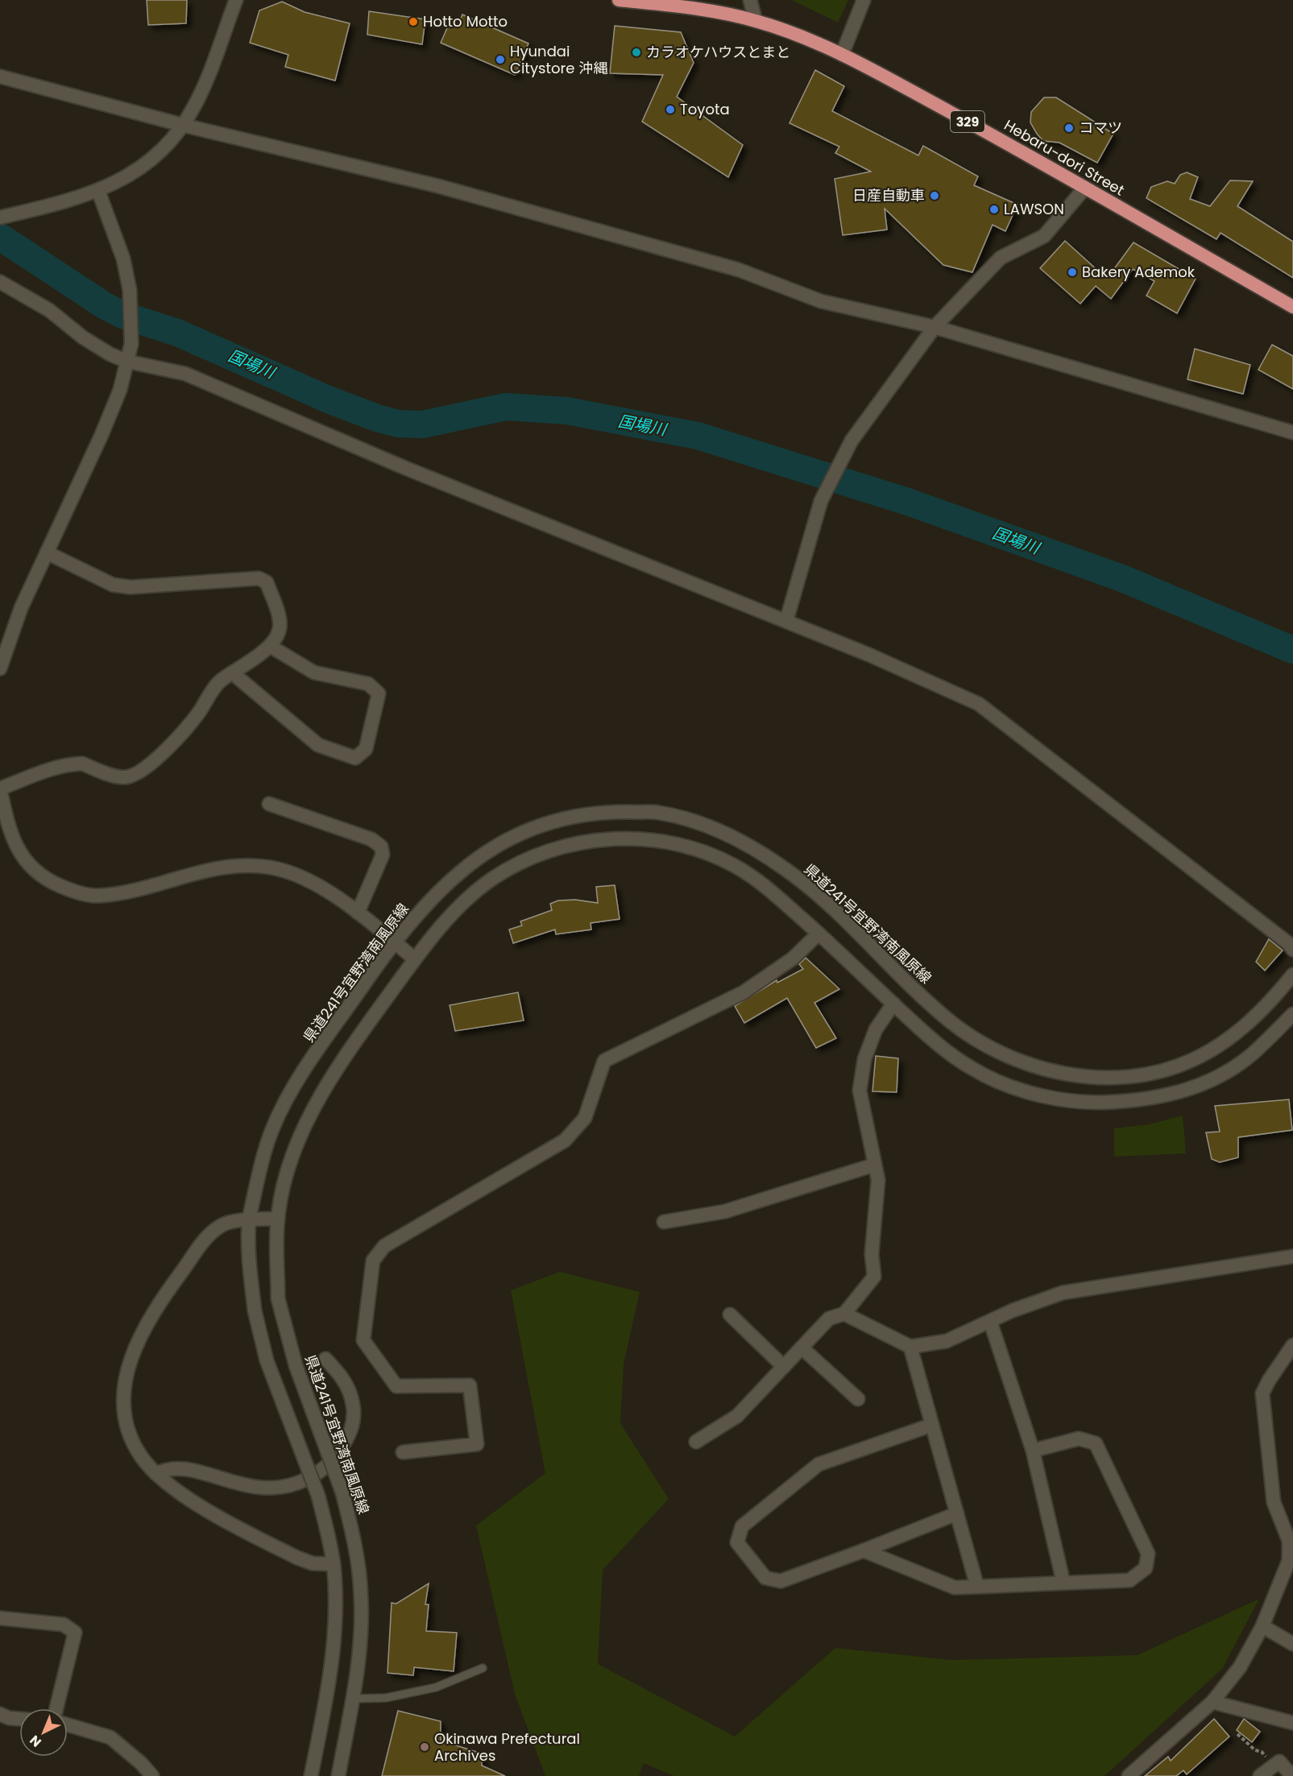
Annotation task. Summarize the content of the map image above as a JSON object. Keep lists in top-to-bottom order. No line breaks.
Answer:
{"streets":{"highway":["329","Hebaru-dori Street"],"street":["県道241号宜野湾南風原線"]},"water":["国場川"],"places":["Hotto Motto","カラオケハウスとまと","Hyundai Citystore 沖縄","Toyota","コマツ","日産自動車","LAWSON","Bakery Ademok","Okinawa Prefectural Archives"],"north":"bottom left"}
